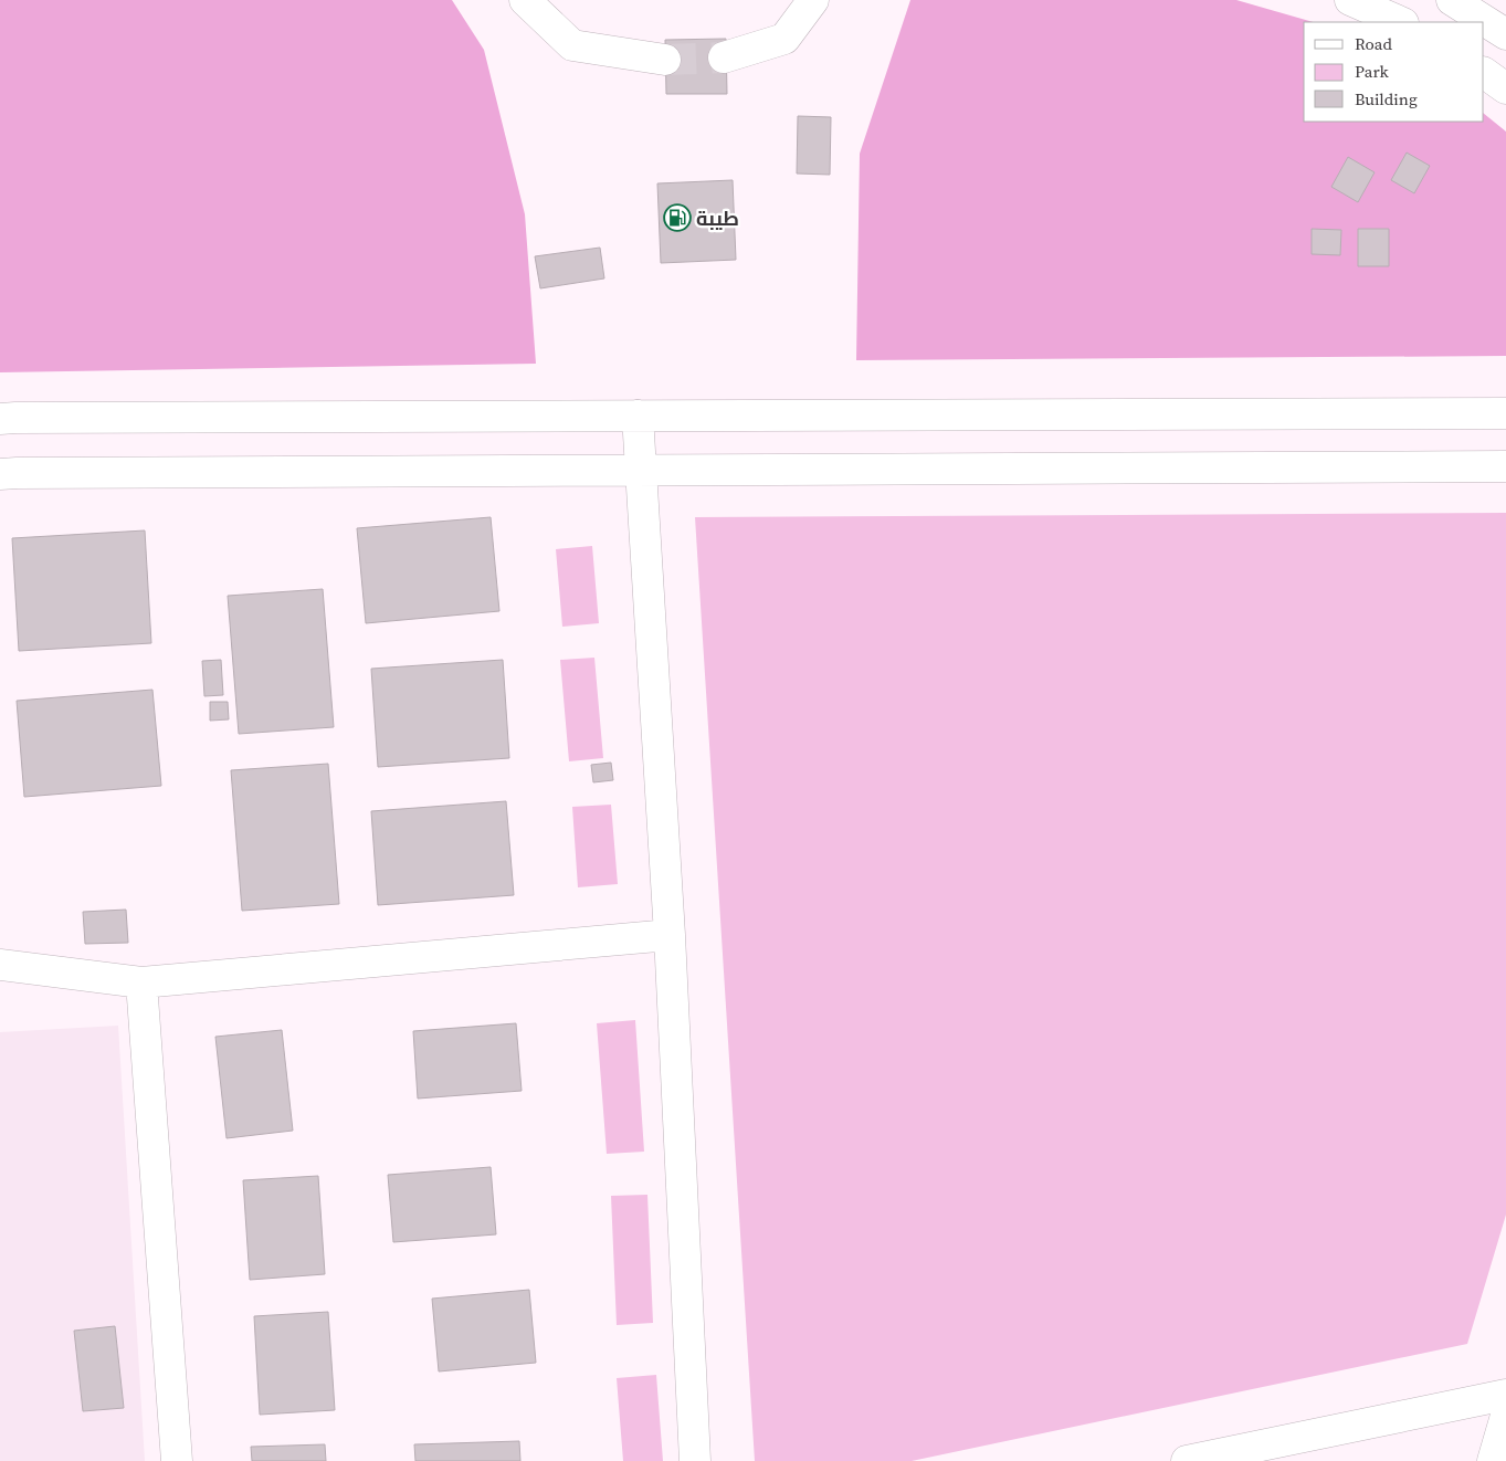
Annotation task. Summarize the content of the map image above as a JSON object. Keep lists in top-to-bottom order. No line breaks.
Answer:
{"places":{"fuel station":["طيبة"]},"legend":["Road","Park","Building"]}
